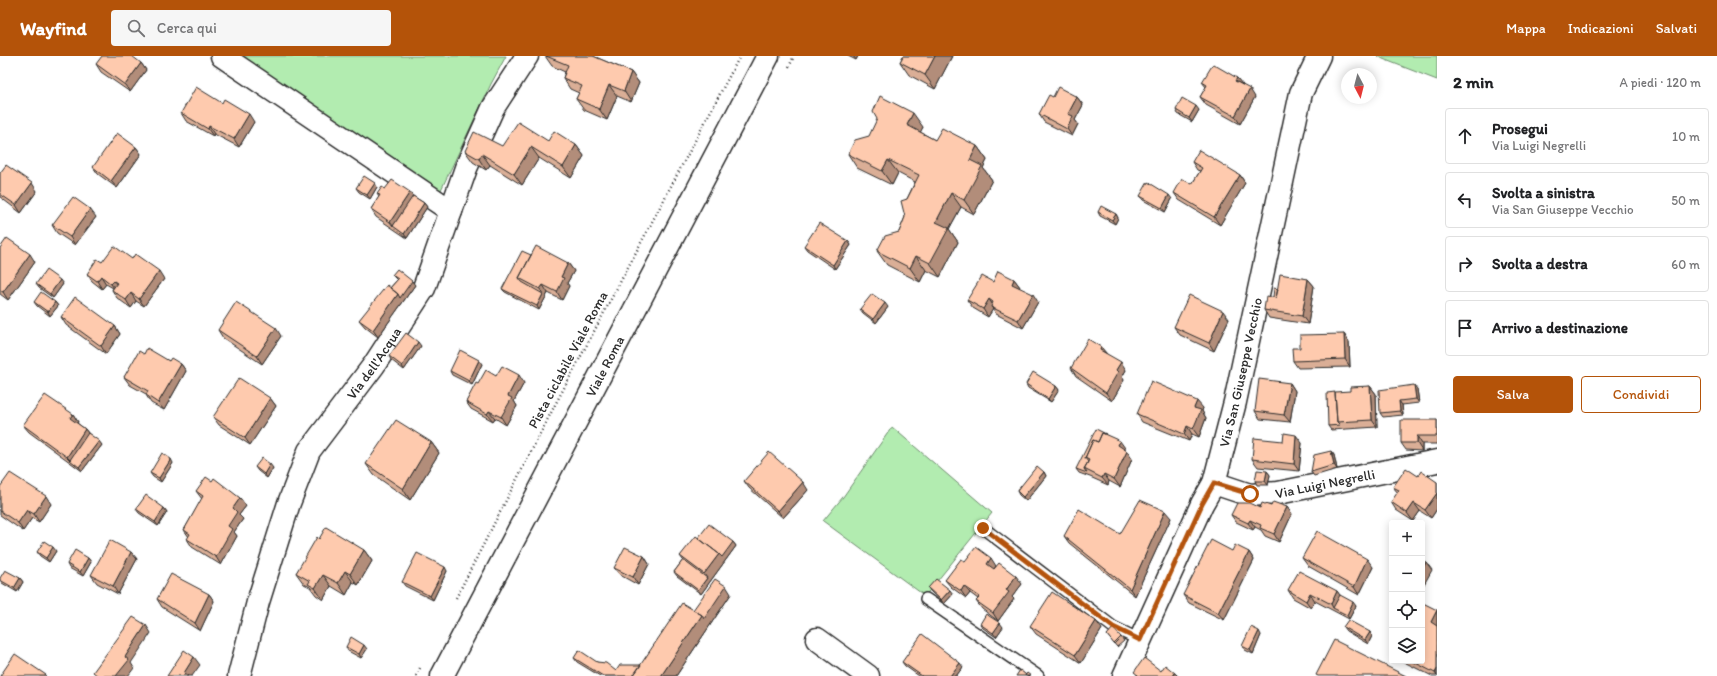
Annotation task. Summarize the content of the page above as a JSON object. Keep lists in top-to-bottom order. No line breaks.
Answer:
{"streets":{"street":["Via dell'Acqua","Viale Roma","Via San Giuseppe Vecchio","Via Luigi Negrelli"],"path":["Pista ciclabile Viale Roma"]},"crossings":[["Via San Giuseppe Vecchio","Via Luigi Negrelli"]],"north":"bottom","page":{"header":"Wayfind","search":"Cerca qui","nav":["Mappa","Indicazioni","Salvati"],"heading":["2 min","A piedi · 120 m"],"list":[["Prosegui","Via Luigi Negrelli","10 m"],["Svolta a sinistra","Via San Giuseppe Vecchio","50 m"],["Svolta a destra","60 m"],"Arrivo a destinazione"],"buttons":["Salva","Condividi"],"map_buttons":["+","−"]}}
